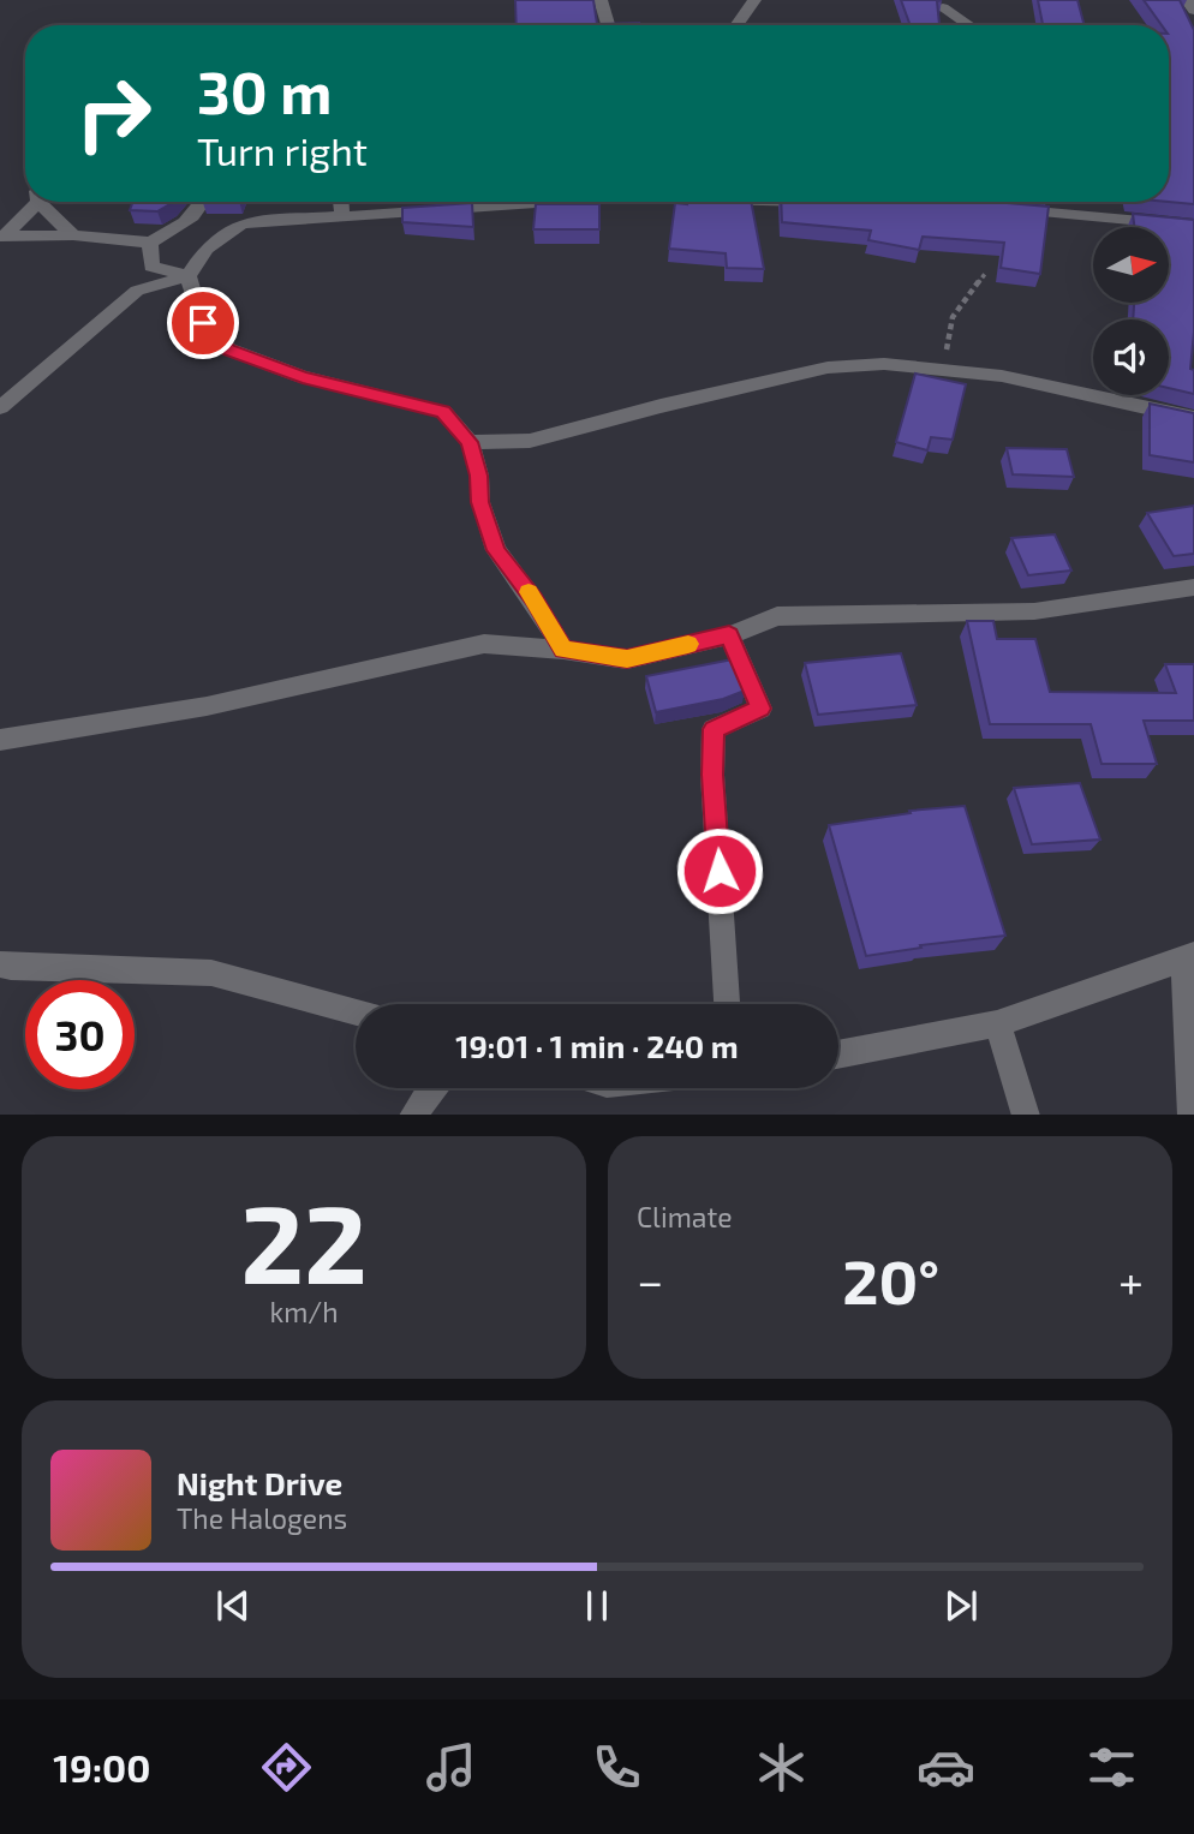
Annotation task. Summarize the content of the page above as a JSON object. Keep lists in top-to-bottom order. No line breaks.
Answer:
{"north":"right","page":{"turn":["30 m","Turn right"],"limit":"30","trip":"19:01 · 1 min · 240 m","tile":[["22","km/h"],"Climate"],"heat":["−","20°","+"],"song":["Night Drive","The Halogens"],"tabs":"19:00"}}
